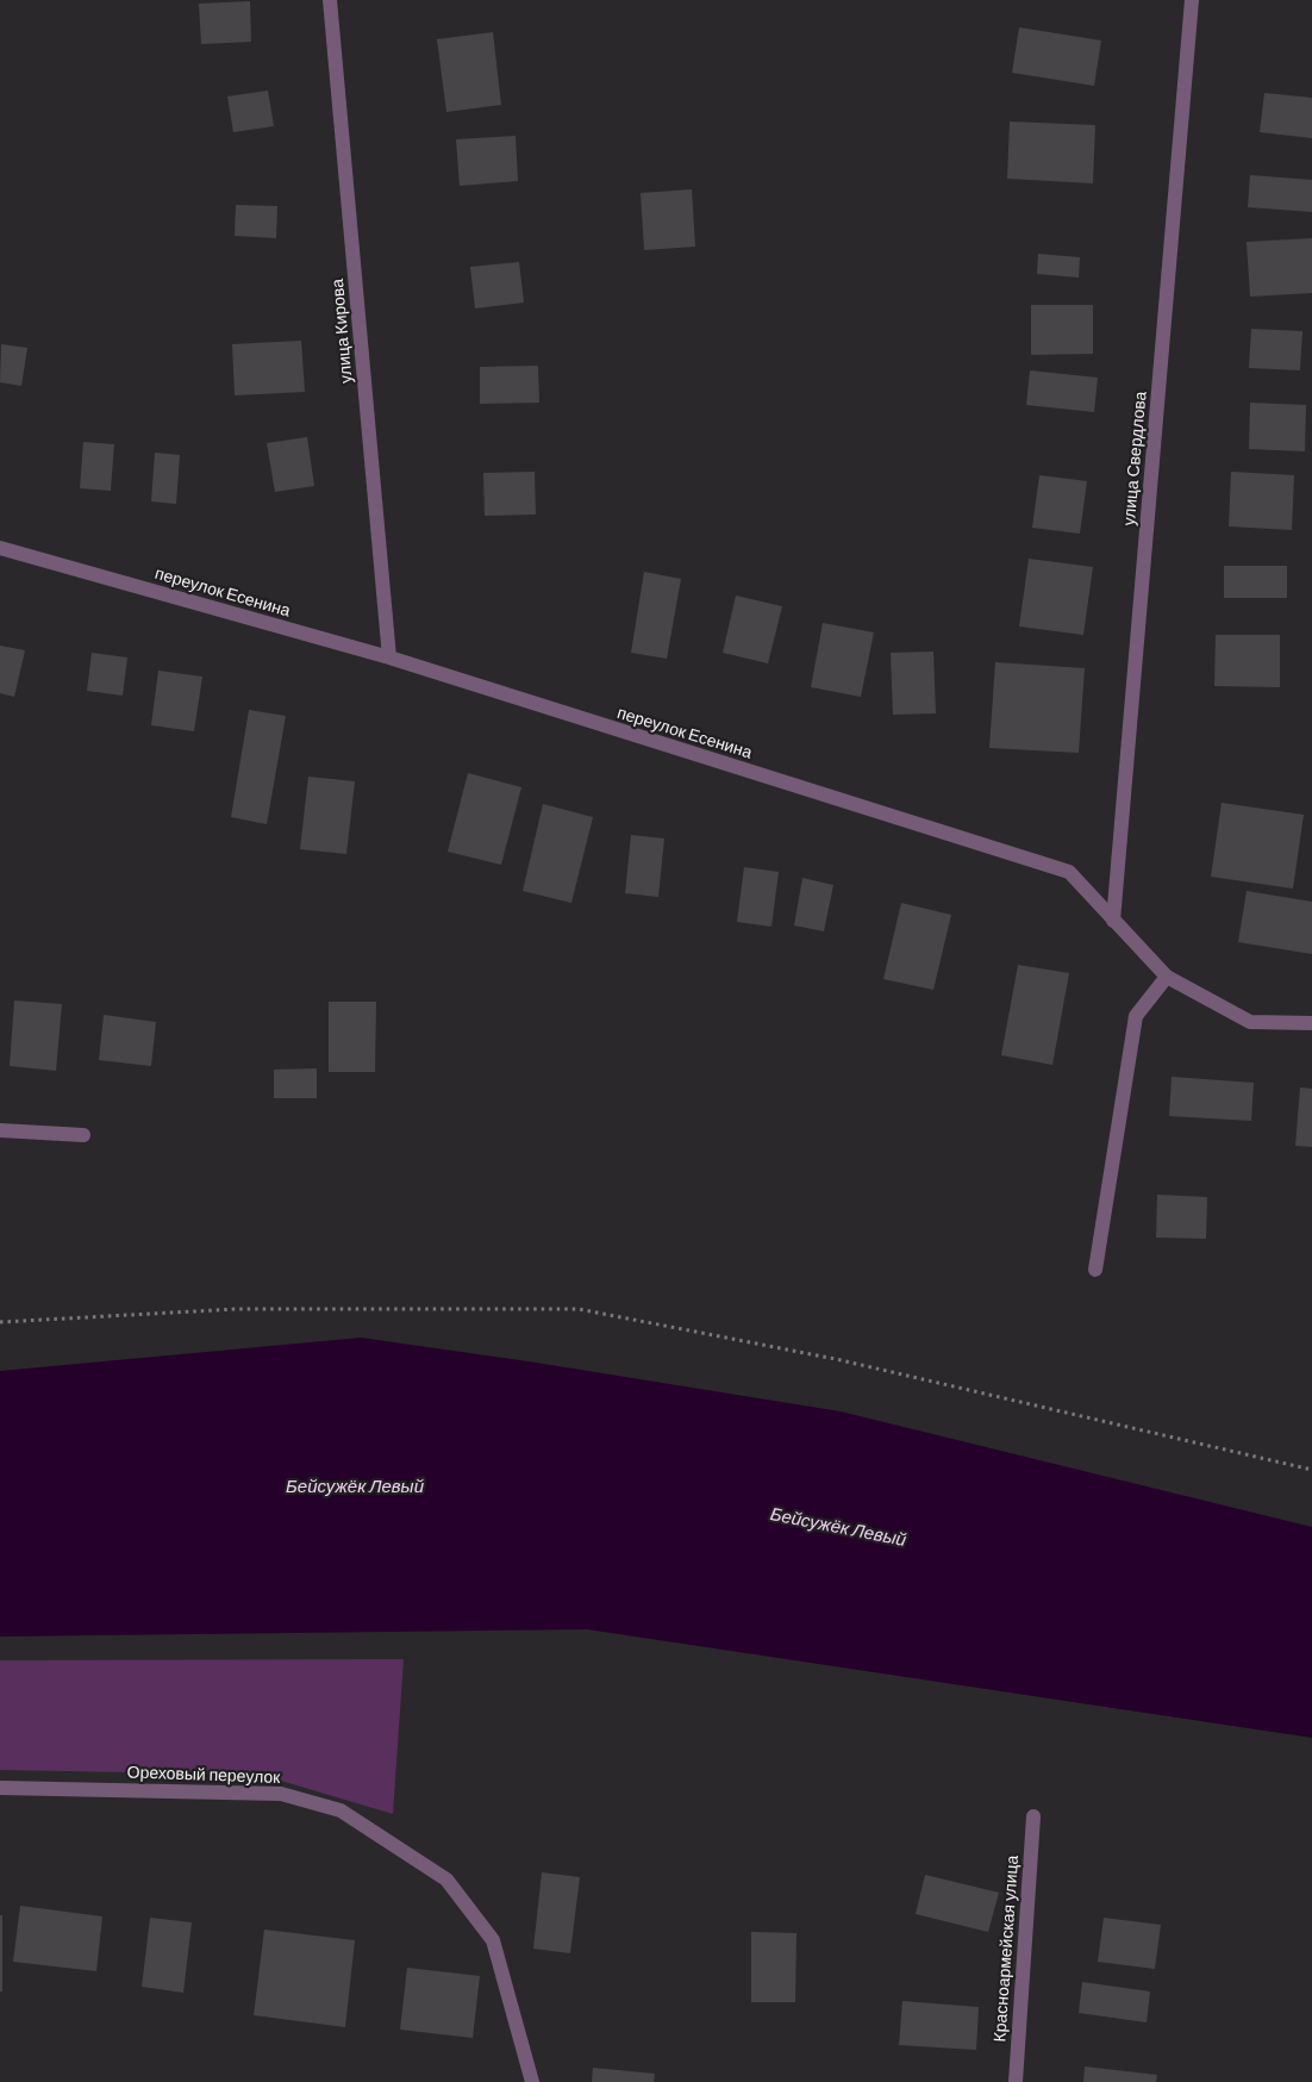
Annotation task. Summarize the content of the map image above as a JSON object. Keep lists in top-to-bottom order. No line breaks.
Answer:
{"streets":{"street":["улица Кирова","улица Свердлова","переулок Есенина","Ореховый переулок","Красноармейская улица"]},"crossings":[["улица Кирова","переулок Есенина"],["улица Свердлова","переулок Есенина"]],"water":["Бейсужёк Левый"]}
